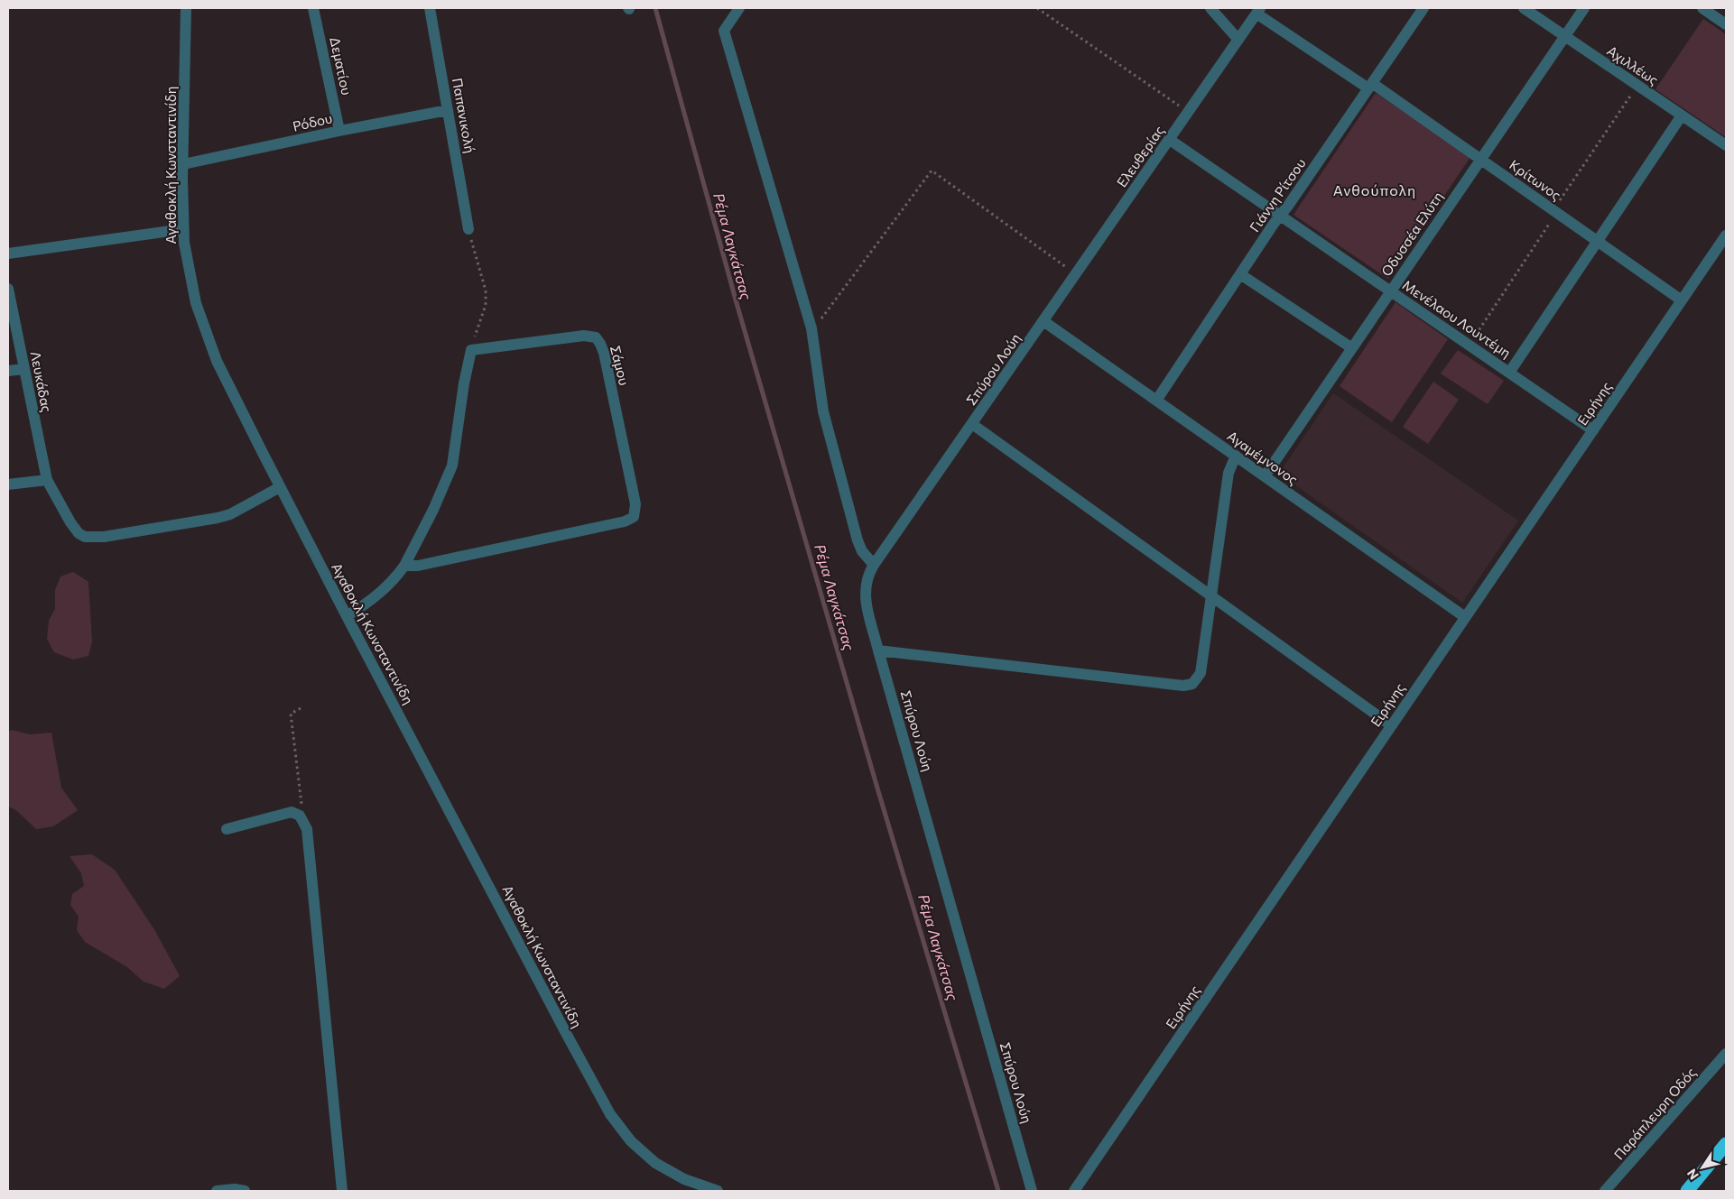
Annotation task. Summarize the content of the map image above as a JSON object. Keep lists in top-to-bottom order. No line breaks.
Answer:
{"streets":{"street":["Αχιλλέως","Δεματίου","Παπανικολή","Ρόδου","Ελευθερίας","Αγαθοκλή Κωνσταντινίδη","Κρίτωνος","Γιάννη Ρίτσου","Οδυσσέα Ελύτη","Μενέλαου Λουντέμη","Σάμου","Σπύρου Λούη","Λευκάδας","Ειρήνης","Αγαμέμνονoς","Παράπλευρη Οδός"]},"crossings":[["Αχιλλέως","Οδυσσέα Ελύτη"],["Δεματίου","Ρόδου"],["Παπανικολή","Ρόδου"],["Ρόδου","Αγαθοκλή Κωνσταντινίδη"],["Ελευθερίας","Κρίτωνος"],["Ελευθερίας","Μενέλαου Λουντέμη"],["Ελευθερίας","Σπύρου Λούη"],["Ελευθερίας","Αγαμέμνονoς"],["Αγαθοκλή Κωνσταντινίδη","Λευκάδας"],["Κρίτωνος","Γιάννη Ρίτσου"],["Κρίτωνος","Οδυσσέα Ελύτη"],["Κρίτωνος","Ειρήνης"],["Γιάννη Ρίτσου","Μενέλαου Λουντέμη"],["Γιάννη Ρίτσου","Αγαμέμνονoς"],["Οδυσσέα Ελύτη","Μενέλαου Λουντέμη"],["Οδυσσέα Ελύτη","Αγαμέμνονoς"],["Μενέλαου Λουντέμη","Ειρήνης"],["Σπύρου Λούη","Αγαμέμνονoς"],["Ειρήνης","Αγαμέμνονoς"]],"districts":["Ανθούπολη"],"water":["Ρέμα Λαγκάτσας"],"north":"bottom left"}
